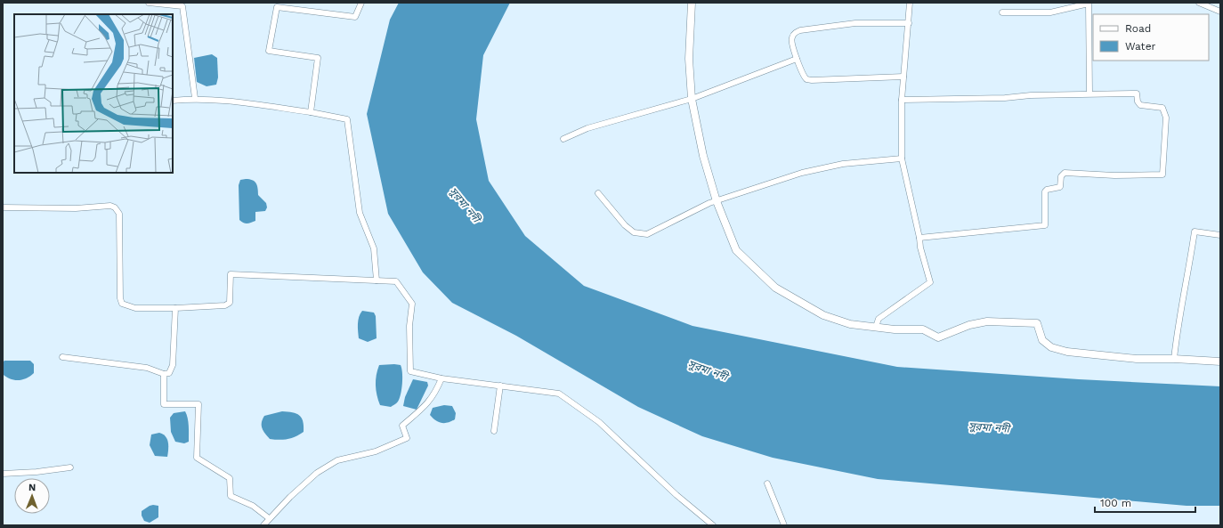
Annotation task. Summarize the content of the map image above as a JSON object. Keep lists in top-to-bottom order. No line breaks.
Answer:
{"water":["সুরমা নদী"],"legend":["Road","Water"],"scale_bar":"100 m","north":"top"}
